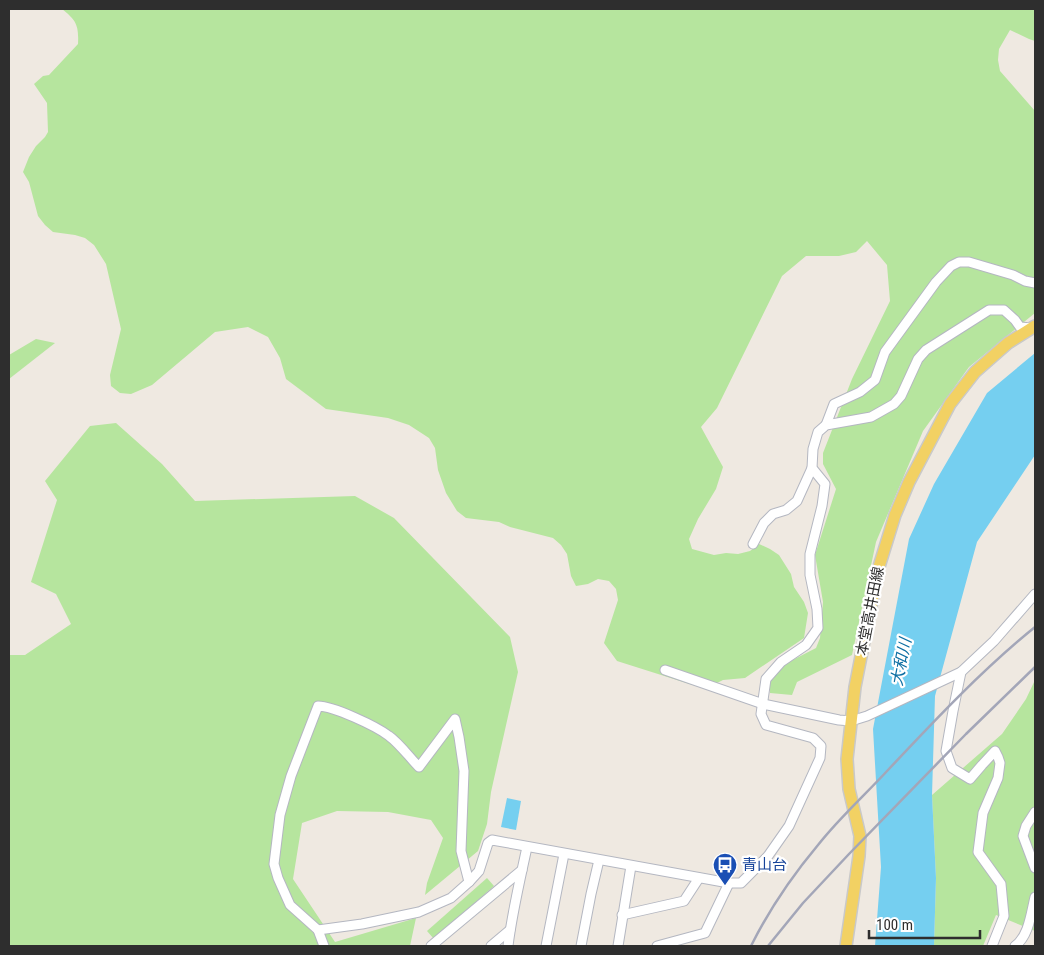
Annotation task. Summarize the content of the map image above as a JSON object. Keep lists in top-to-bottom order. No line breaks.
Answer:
{"streets":{"main road":["本堂高井田線"]},"water":["大和川"],"places":{"bus stop":["青山台"]},"scale_bar":"100 m"}
